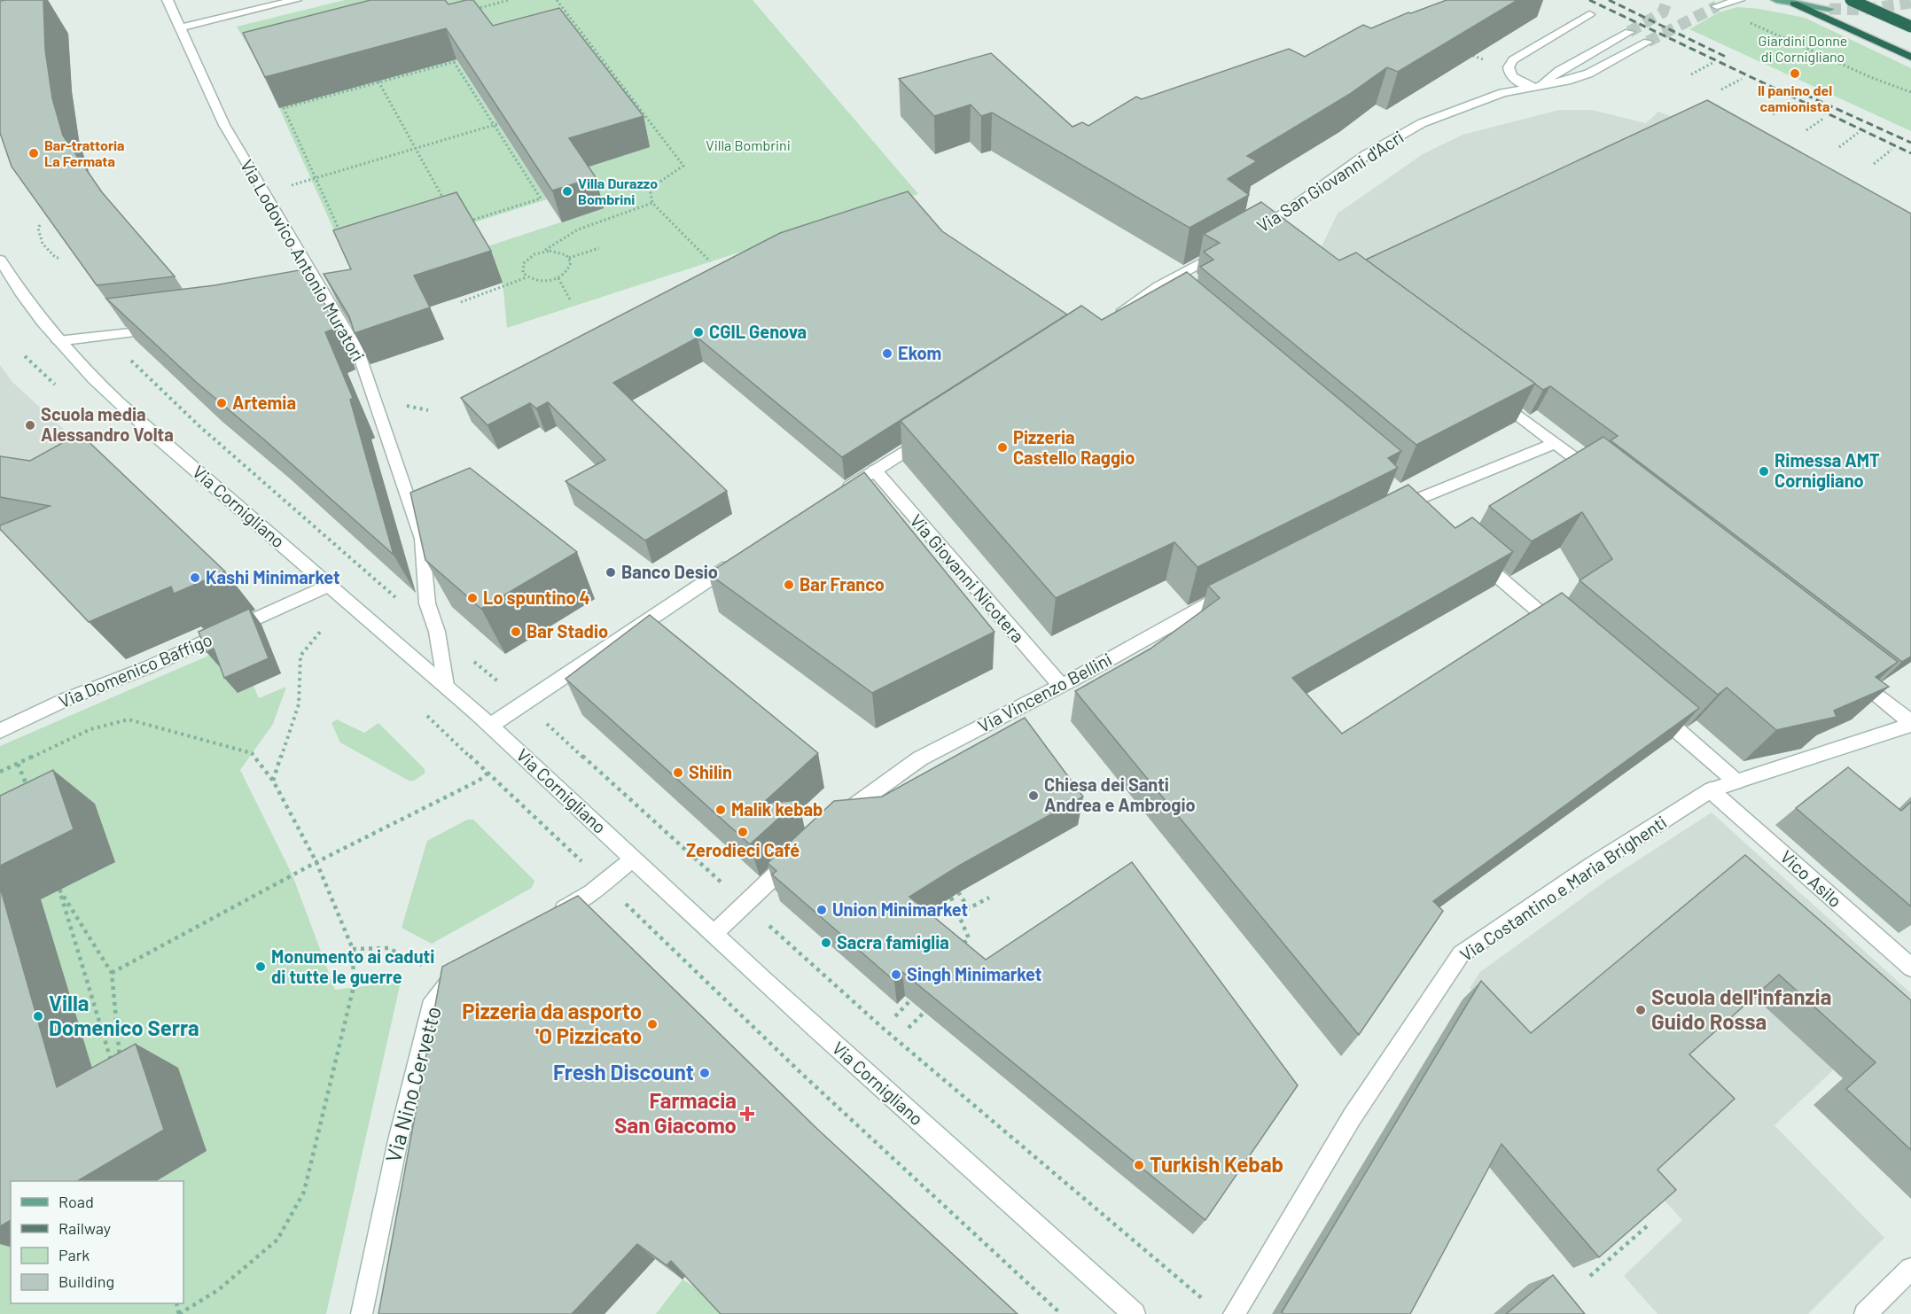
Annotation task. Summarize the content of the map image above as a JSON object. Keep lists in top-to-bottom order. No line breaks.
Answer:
{"streets":{"street":["Via San Giovanni d'Acri","Via Lodovico Antonio Muratori","Via Cornigliano","Via Giovanni Nicotera","Via Domenico Baffigo","Via Vincenzo Bellini","Vico Asilo","Via Costantino e Maria Brighenti","Via Nino Cervetto"]},"crossings":[["Via Lodovico Antonio Muratori","Via Cornigliano"],["Via Cornigliano","Via Domenico Baffigo"],["Via Giovanni Nicotera","Via Vincenzo Bellini"],["Vico Asilo","Via Costantino e Maria Brighenti"]],"parks":["Giardini Donne di Cornigliano","Villa Bombrini"],"places":{"other":["Il panino del camionista","Bar-trattoria La Fermata","Villa Durazzo Bombrini","CGIL Genova","Ekom","Artemia","Scuola media Alessandro Volta","Pizzeria Castello Raggio","Rimessa AMT Cornigliano","Banco Desio","Kashi Minimarket","Bar Franco","Lo spuntino 4","Bar Stadio","Shilin","Chiesa dei Santi Andrea e Ambrogio","Malik kebab","Zerodieci Café","Union Minimarket","Sacra famiglia","Monumento ai caduti di tutte le guerre","Singh Minimarket","Scuola dell'infanzia Guido Rossa","Villa Domenico Serra","Pizzeria da asporto 'O Pizzicato","Fresh Discount","Turkish Kebab"],"health":["Farmacia San Giacomo"]},"legend":["Road","Railway","Park","Building"]}
